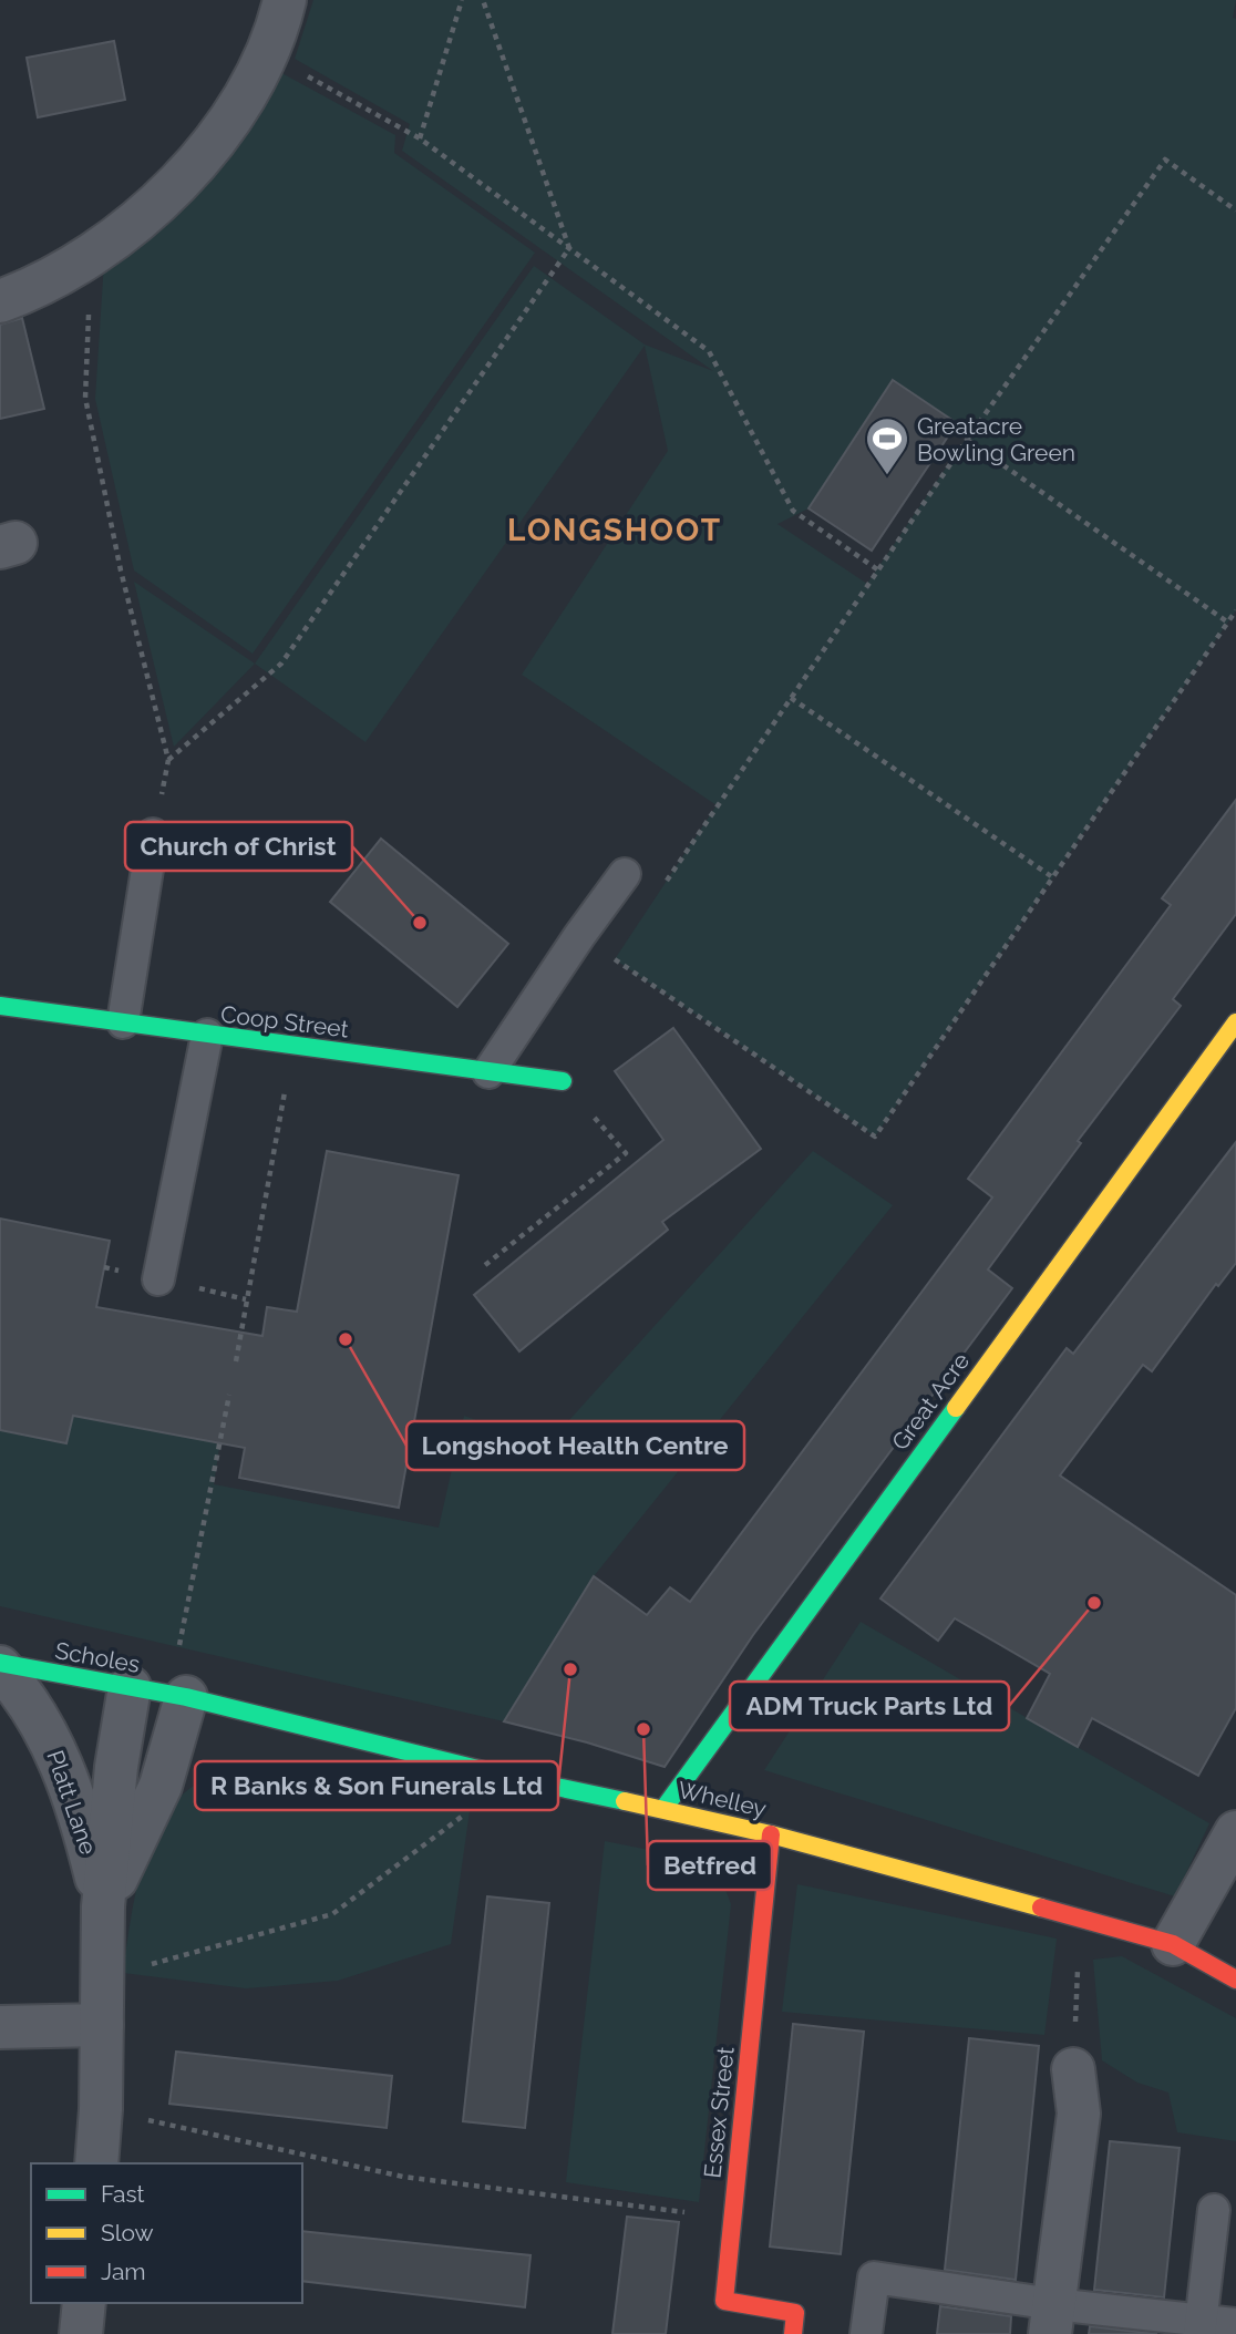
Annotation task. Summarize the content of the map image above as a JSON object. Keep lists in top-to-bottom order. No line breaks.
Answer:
{"streets":{"street":["Coop Street","Great Acre","Scholes","Whelley","Platt Lane","Essex Street"]},"crossings":[["Great Acre","Whelley"],["Scholes","Whelley"],["Scholes","Platt Lane"],["Whelley","Platt Lane"],["Whelley","Essex Street"]],"districts":["LONGSHOOT"],"places":{"sports":["Greatacre Bowling Green"],"other":["Church of Christ","Longshoot Health Centre","ADM Truck Parts Ltd","R Banks & Son Funerals Ltd","Betfred"]},"legend":["Fast","Slow","Jam"]}
